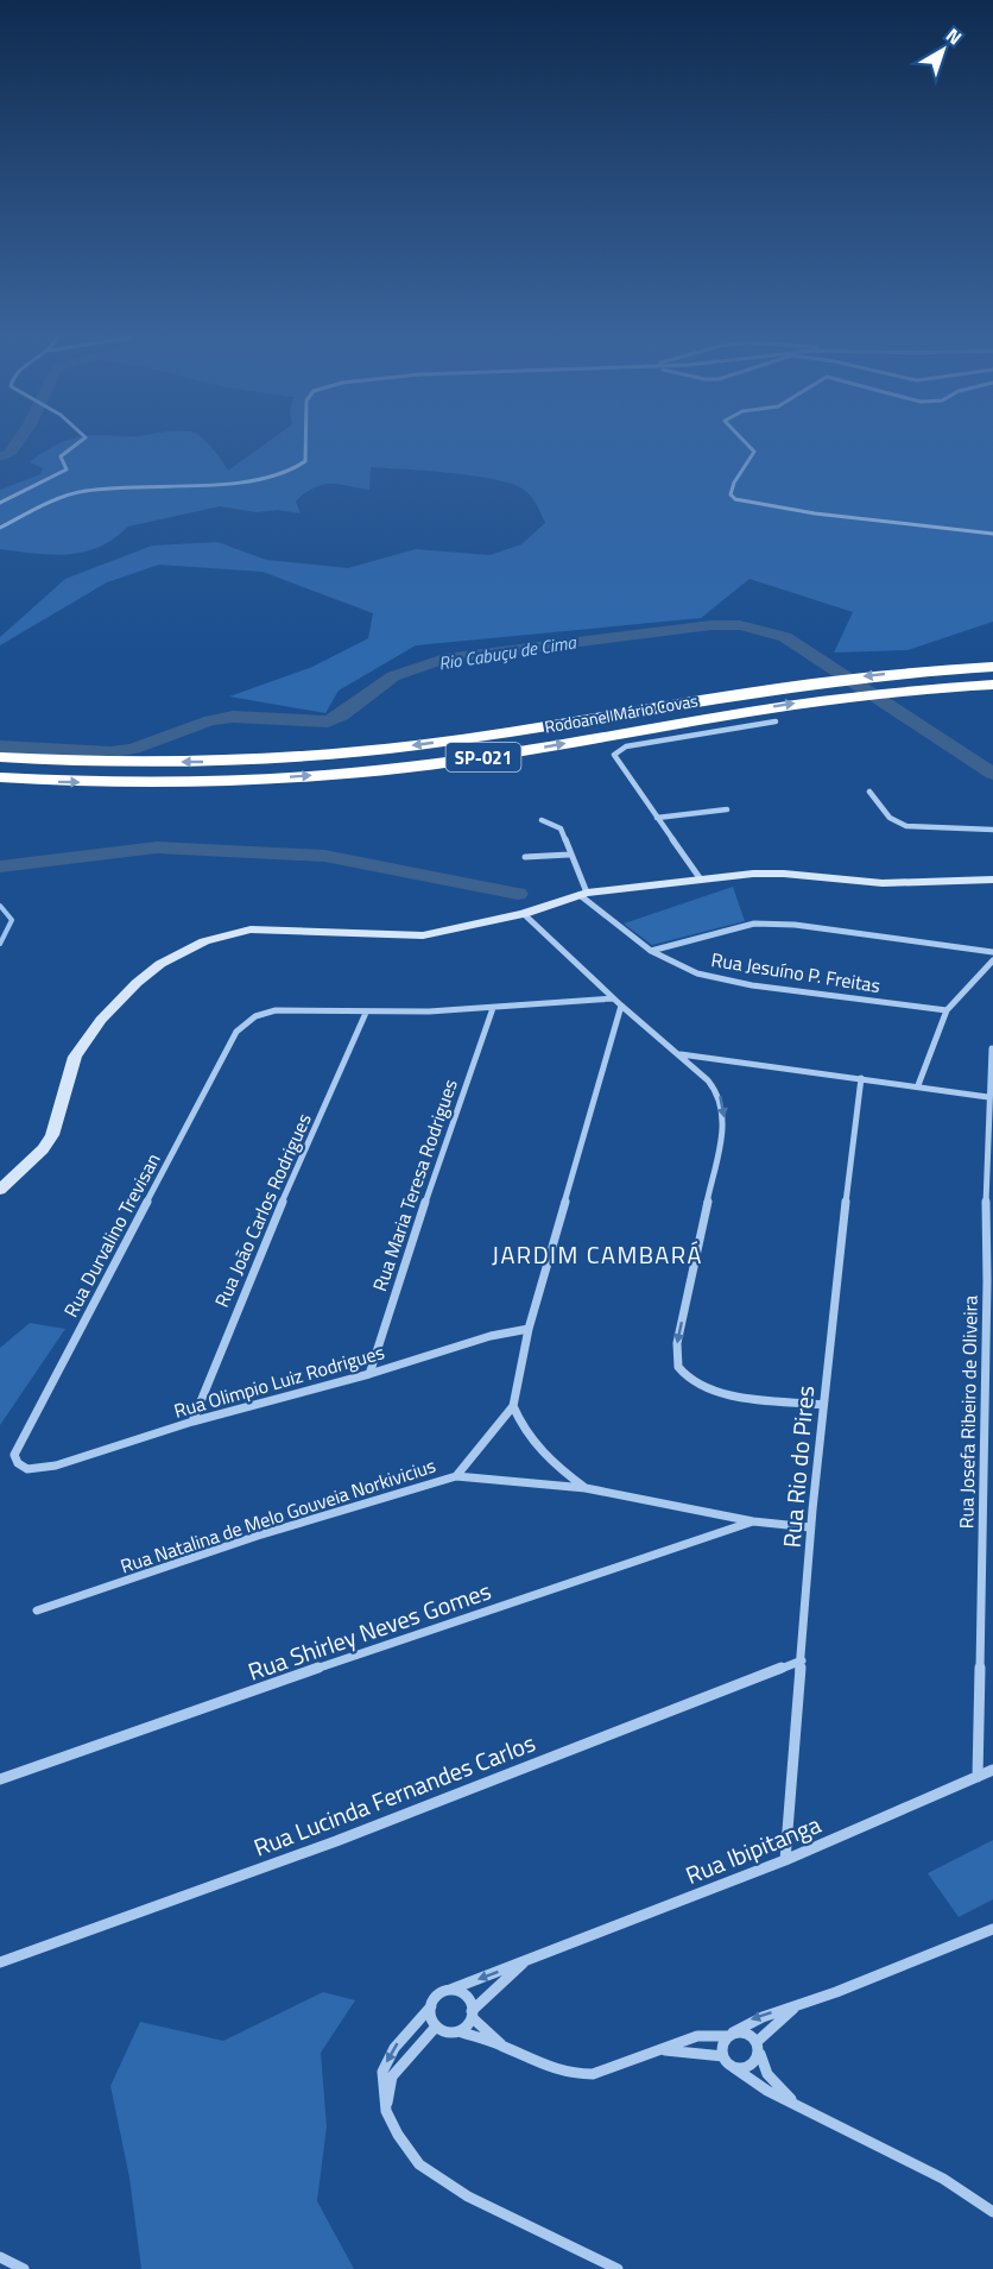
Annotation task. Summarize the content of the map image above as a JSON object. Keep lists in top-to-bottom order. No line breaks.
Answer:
{"streets":{"highway":["Rodoanel Mário Covas","SP-021"],"street":["Rua Jesuíno P. Freitas","Rua Maria Teresa Rodrigues","Rua João Carlos Rodrigues","Rua Durvalino Trevisan","Rua Olimpio Luiz Rodrigues","Rua Josefa Ribeiro de Oliveira","Rua Rio do Pires","Rua Natalina de Melo Gouveia Norkivicius","Rua Shirley Neves Gomes","Rua Lucinda Fernandes Carlos","Rua Ibipitanga"]},"crossings":[["Rua Maria Teresa Rodrigues","Rua Olimpio Luiz Rodrigues"],["Rua João Carlos Rodrigues","Rua Durvalino Trevisan"],["Rua João Carlos Rodrigues","Rua Olimpio Luiz Rodrigues"],["Rua Durvalino Trevisan","Rua Olimpio Luiz Rodrigues"],["Rua Olimpio Luiz Rodrigues","Rua Natalina de Melo Gouveia Norkivicius"],["Rua Josefa Ribeiro de Oliveira","Rua Ibipitanga"],["Rua Rio do Pires","Rua Lucinda Fernandes Carlos"],["Rua Rio do Pires","Rua Ibipitanga"]],"districts":["JARDIM CAMBARÁ"],"water":["Rio Cabuçu de Cima"],"north":"top right"}
